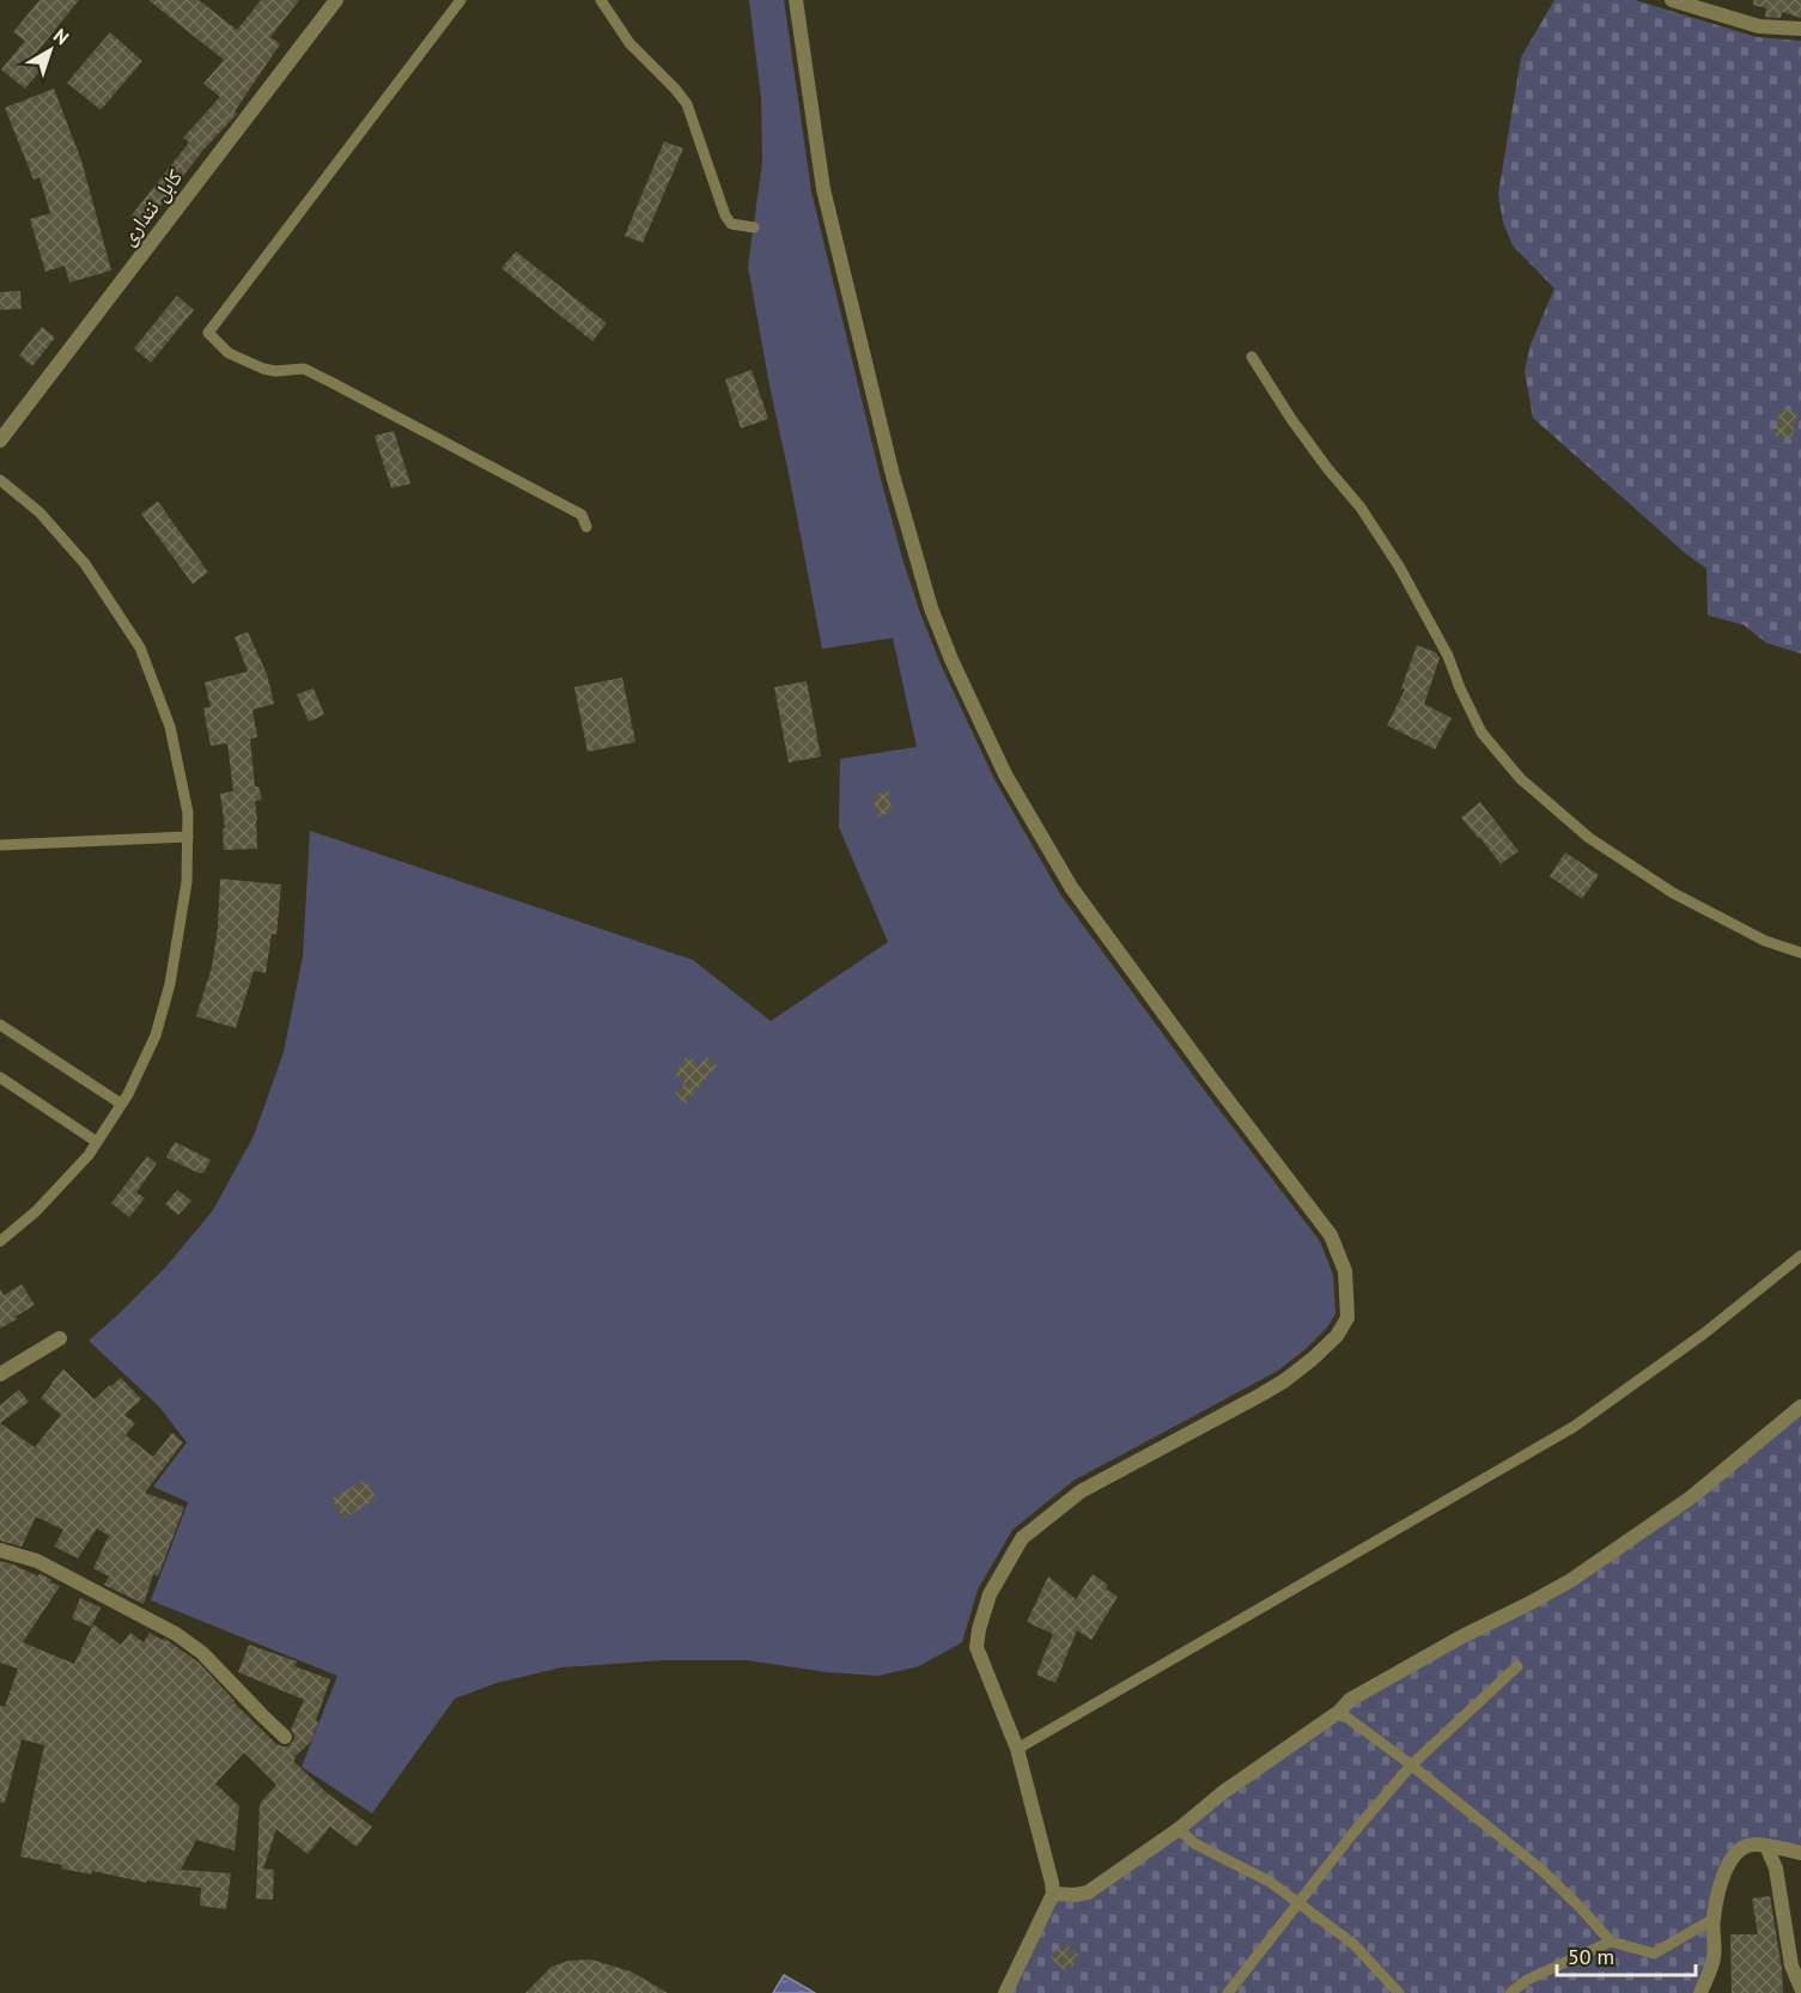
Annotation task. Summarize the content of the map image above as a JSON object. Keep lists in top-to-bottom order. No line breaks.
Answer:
{"streets":{"street":["کابل ننداری"]},"scale_bar":"50 m","north":"top right"}
